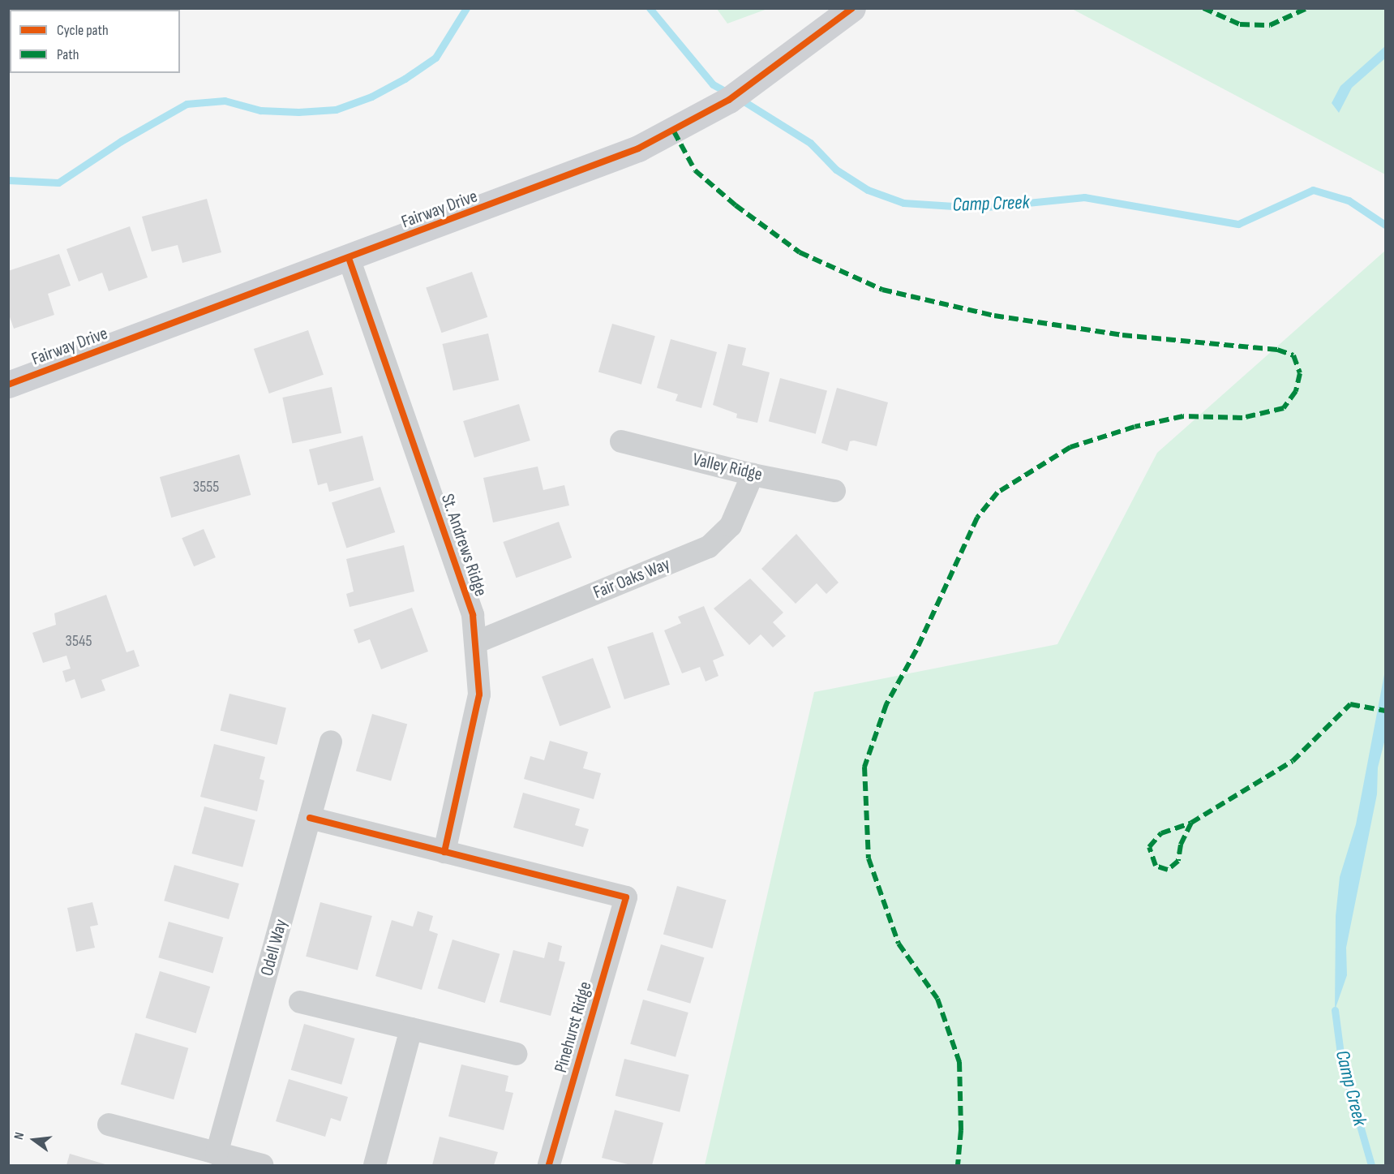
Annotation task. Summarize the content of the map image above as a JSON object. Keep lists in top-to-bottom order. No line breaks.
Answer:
{"streets":{"street":["Fairway Drive","Valley Ridge","St. Andrews Ridge","Fair Oaks Way","Odell Way","Pinehurst Ridge"]},"crossings":[["Fairway Drive","St. Andrews Ridge"],["Valley Ridge","Fair Oaks Way"],["St. Andrews Ridge","Fair Oaks Way"],["St. Andrews Ridge","Pinehurst Ridge"]],"water":["Camp Creek"],"house_numbers":["3555","3545"],"legend":["Cycle path","Path"],"north":"left"}
